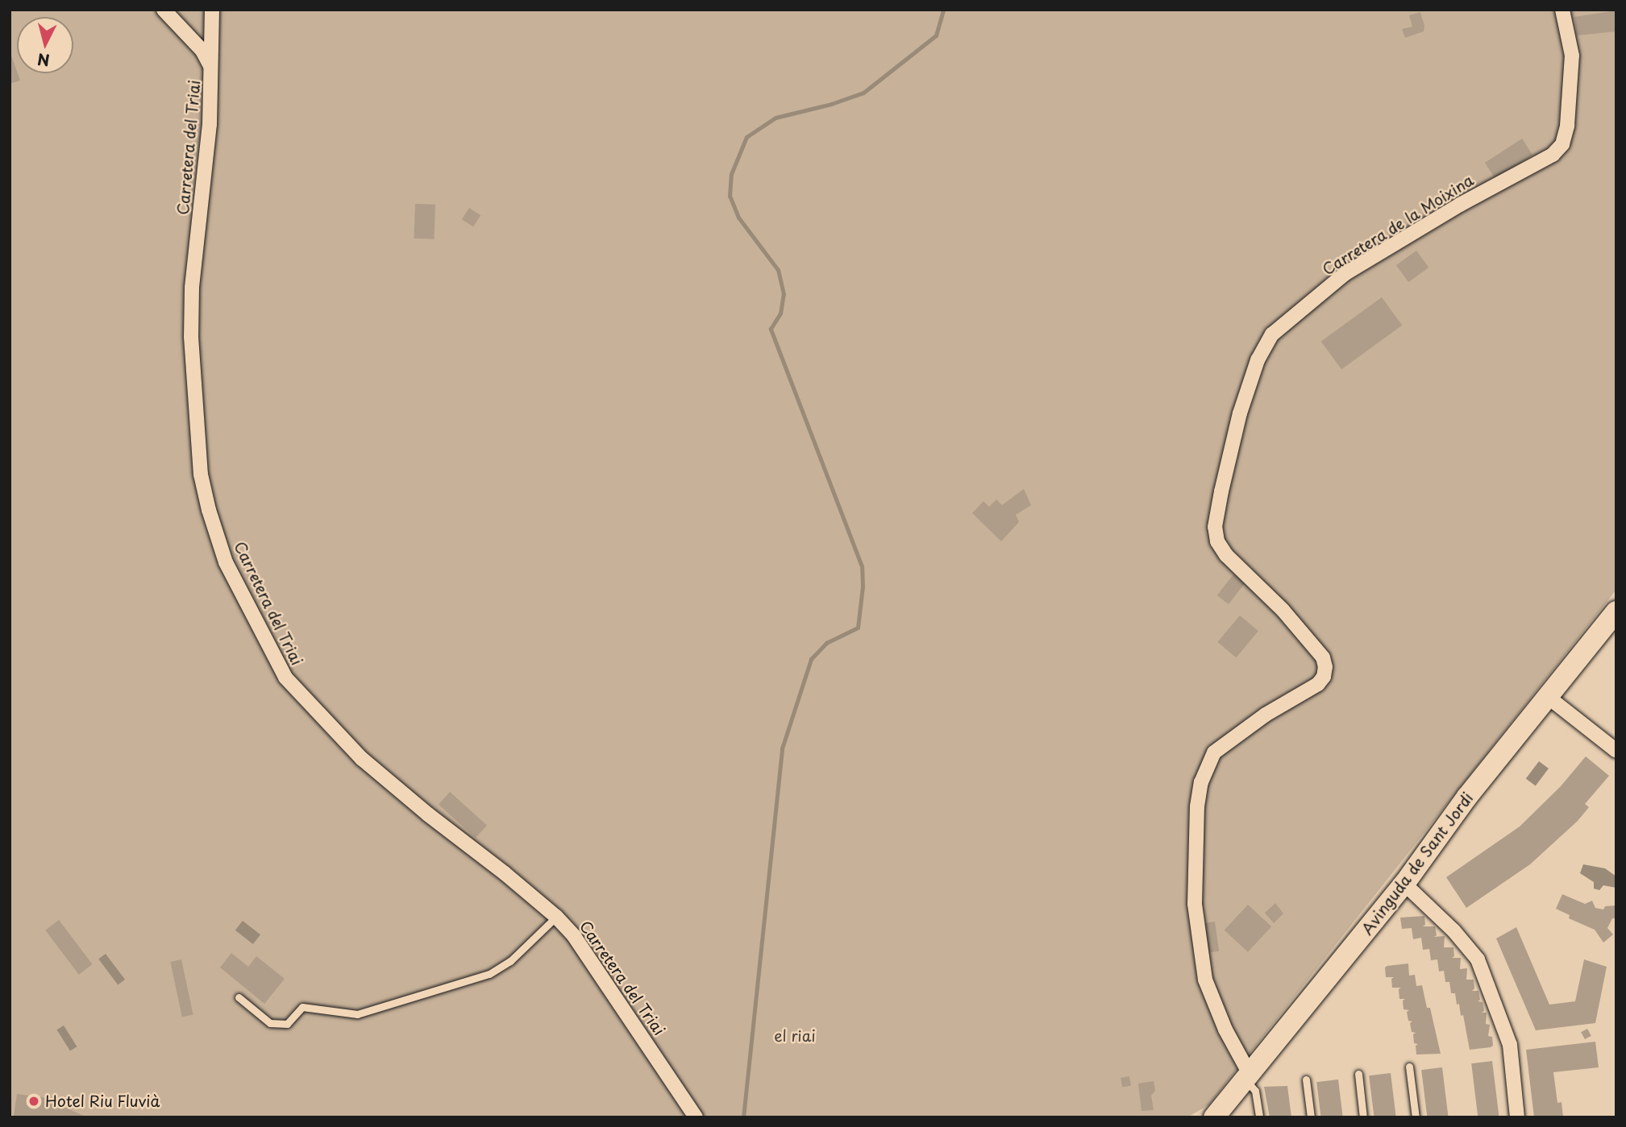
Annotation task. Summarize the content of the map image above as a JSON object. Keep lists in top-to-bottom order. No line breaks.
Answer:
{"streets":{"main road":["Avinguda de Sant Jordi"],"street":["Carretera del Triai","Carretera de la Moixina"]},"crossings":[["Carretera de la Moixina","Avinguda de Sant Jordi"]],"parks":["el riai"],"places":["Hotel Riu Fluvià"],"north":"bottom"}
